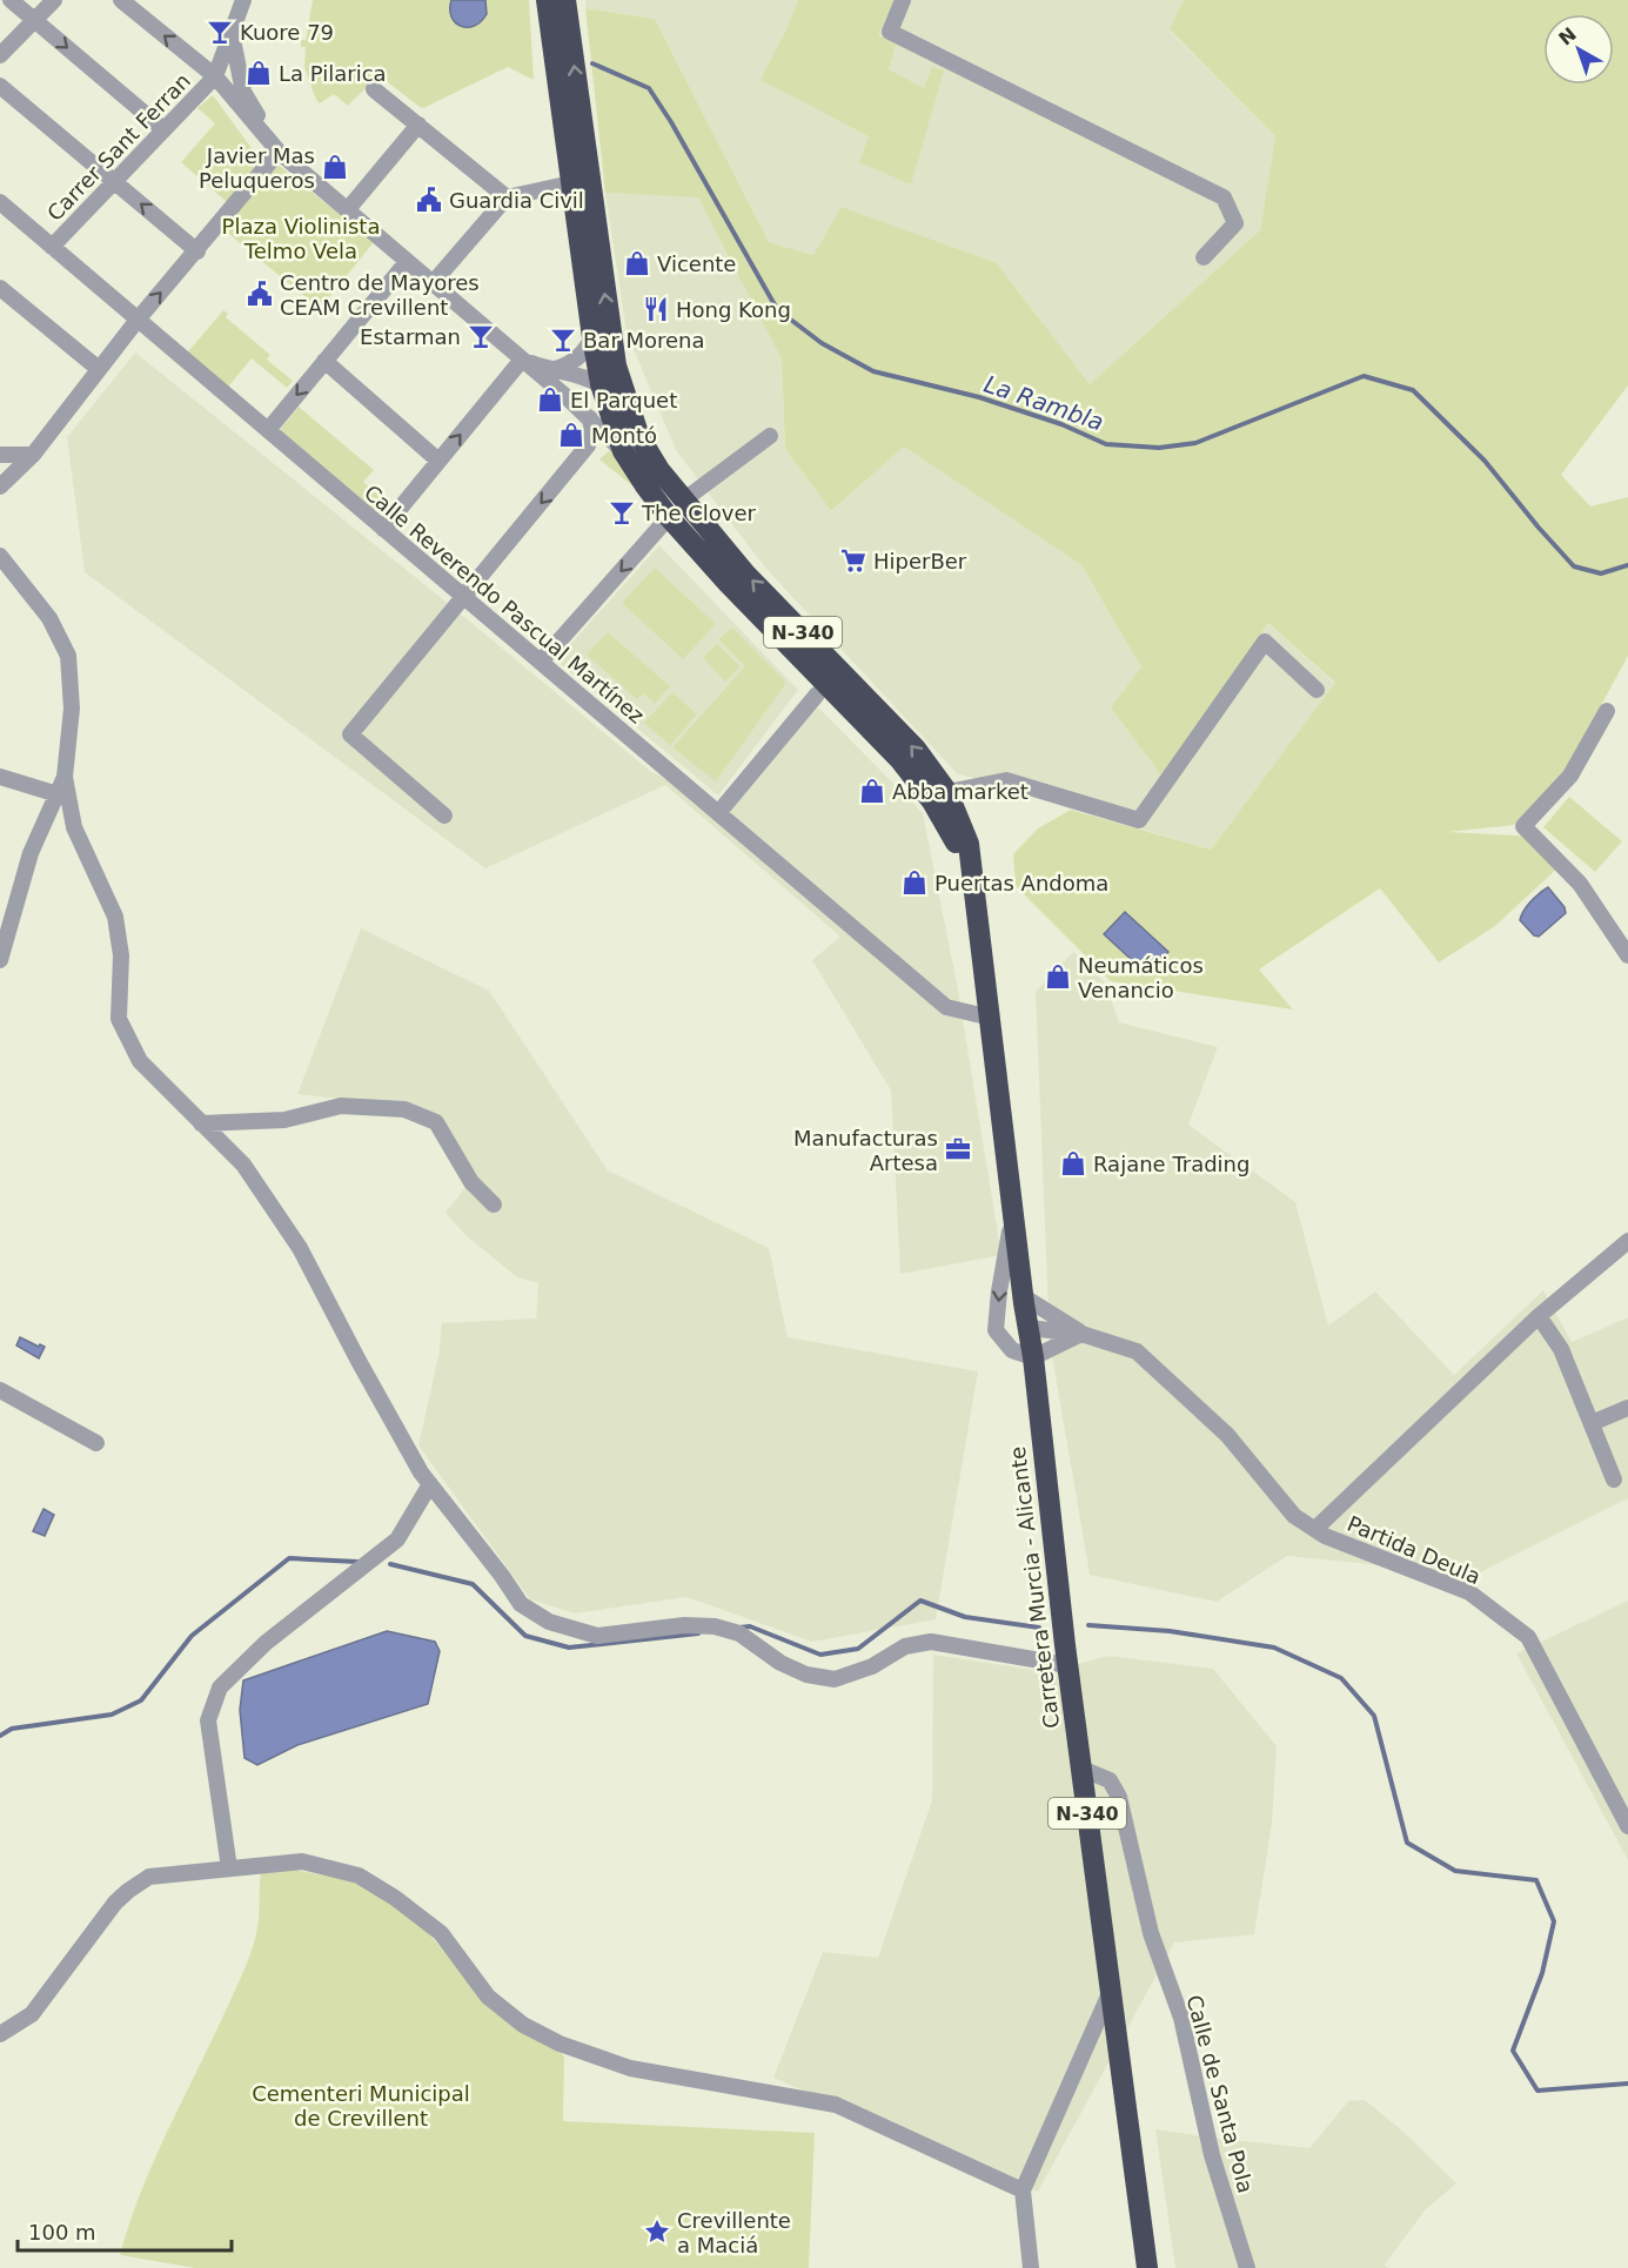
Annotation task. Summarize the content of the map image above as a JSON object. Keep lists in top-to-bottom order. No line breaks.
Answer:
{"streets":{"highway":["N-340","Carretera Murcia - Alicante"],"street":["Carrer Sant Ferran","Calle Reverendo Pascual Martínez","Partida Deula","Calle de Santa Pola"]},"crossings":[["Carrer Sant Ferran","Calle Reverendo Pascual Martínez"],["Calle Reverendo Pascual Martínez","Carretera Murcia - Alicante"],["N-340","Carretera Murcia - Alicante"],["Partida Deula","Carretera Murcia - Alicante"],["Carretera Murcia - Alicante","Calle de Santa Pola"]],"water":["La Rambla"],"parks":["Plaza Violinista Telmo Vela","Cementeri Municipal de Crevillent"],"places":{"bar":["Kuore 79","Estarman","Bar Morena","The Clover"],"shop":["La Pilarica","Javier Mas Peluqueros","Vicente","El Parquet","Montó","Abba market","Puertas Andoma","Neumáticos Venancio","Rajane Trading"],"public building":["Guardia Civil","Centro de Mayores CEAM Crevillent"],"restaurant":["Hong Kong"],"supermarket":["HiperBer"],"office":["Manufacturas Artesa"],"place":["Crevillente a Maciá"]},"scale_bar":"100 m","north":"top left"}
